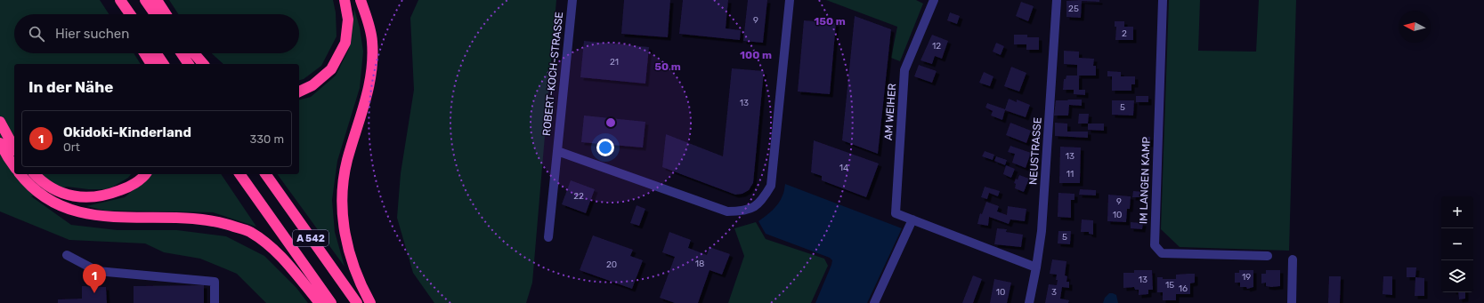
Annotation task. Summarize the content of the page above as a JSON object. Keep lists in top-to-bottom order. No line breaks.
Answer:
{"streets":{"highway":["A 542"],"street":["ROBERT-KOCH-STRASSE","AM WEIHER","NEUSTRASSE","IM LANGEN KAMP"]},"crossings":[["AM WEIHER","NEUSTRASSE"]],"house_numbers":["25","9","2","12","21","13","5","13","14","11","22","9","10","5","18","20","19","13","15","16","10","3"],"north":"left","page":{"search":"Hier suchen","heading":"In der Nähe","list":[{"mark":"1","name":"Okidoki-Kinderland","note":"Ort","value":"330 m"}],"map_buttons":["+","−"],"pins":"1"},"rings":["150 m","100 m","50 m"]}
